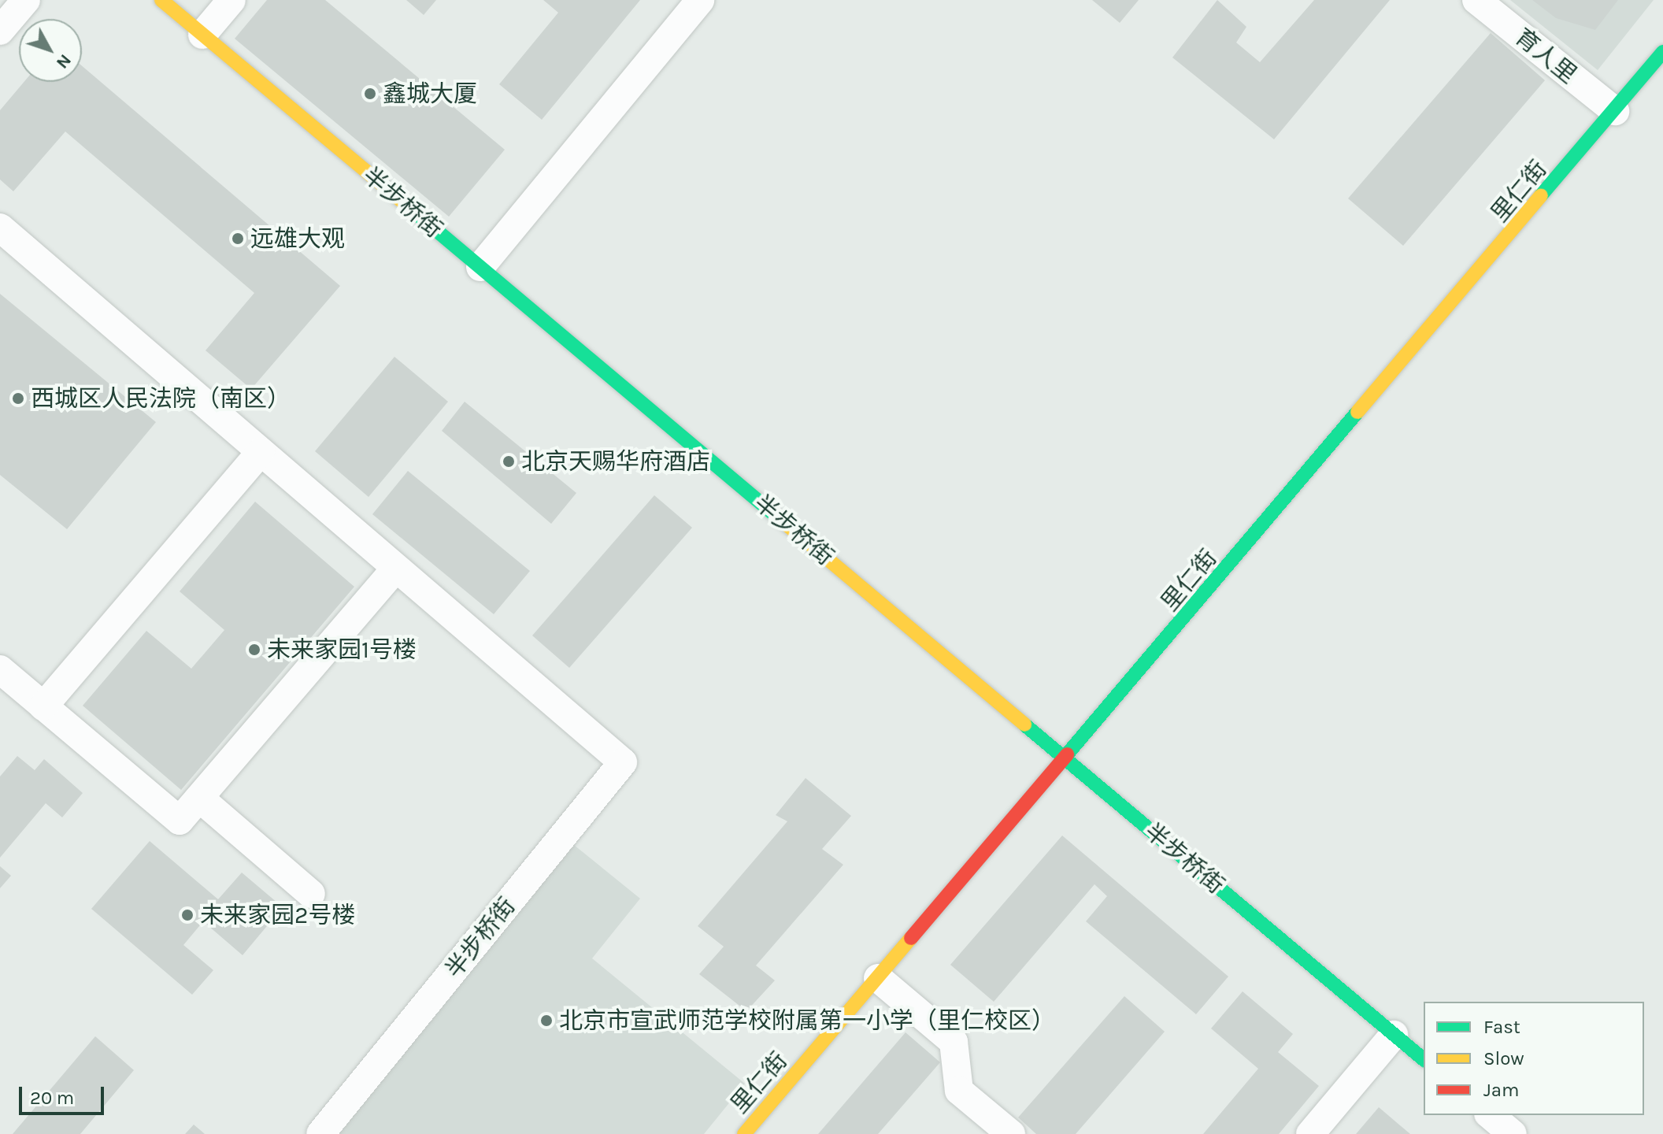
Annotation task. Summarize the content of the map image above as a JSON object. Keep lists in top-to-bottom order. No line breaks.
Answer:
{"streets":{"street":["育人里","里仁街","半步桥街"]},"crossings":[["育人里","里仁街"],["里仁街","半步桥街"]],"places":["鑫城大厦","远雄大观","西城区人民法院（南区）","北京天赐华府酒店","未来家园1号楼","未来家园2号楼","北京市宣武师范学校附属第一小学（里仁校区）"],"legend":["Fast","Slow","Jam"],"scale_bar":"20 m","north":"bottom right"}
